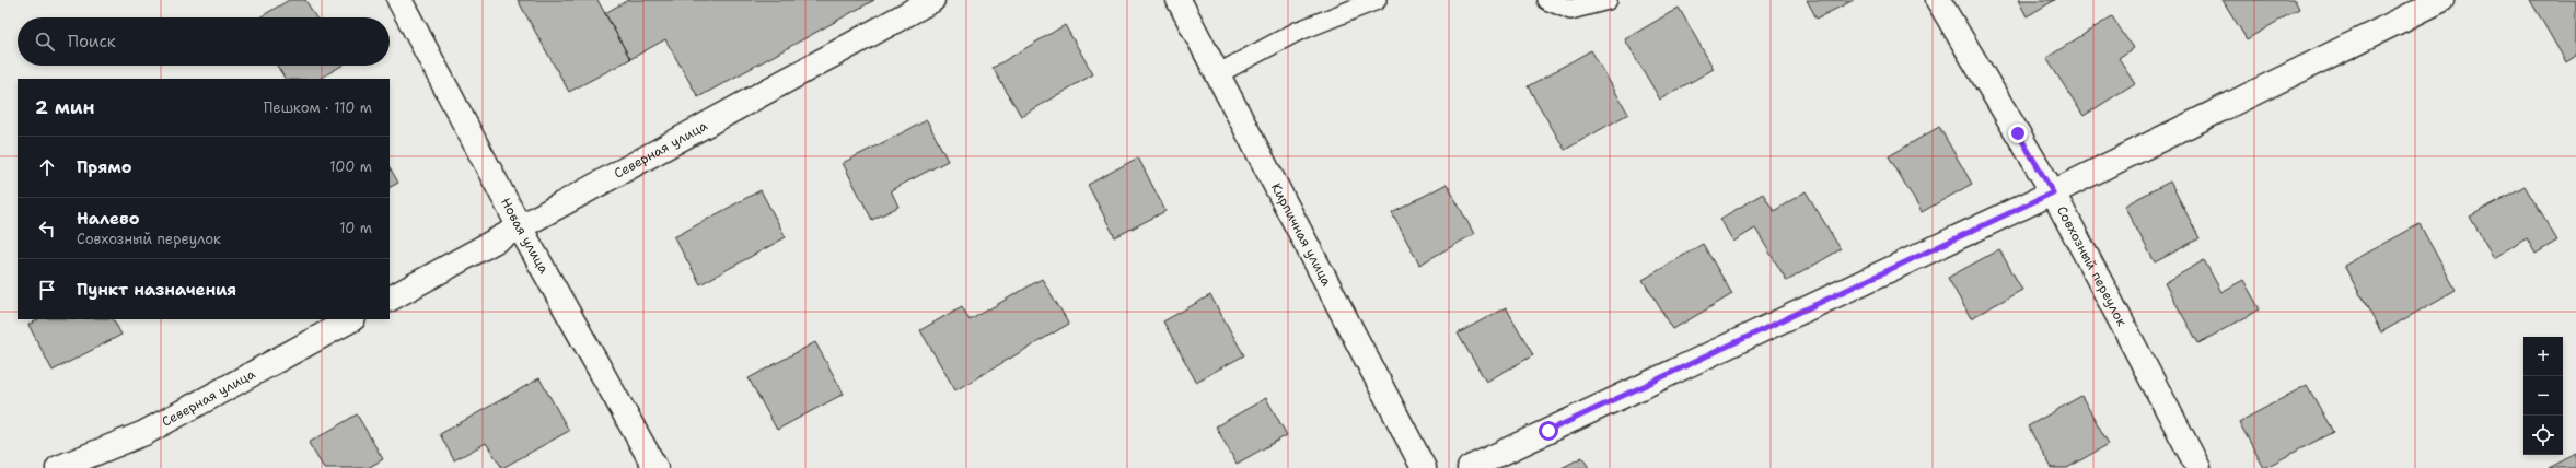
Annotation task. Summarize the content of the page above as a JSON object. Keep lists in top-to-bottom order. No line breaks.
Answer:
{"streets":{"street":["Северная улица","Кирпичная улица","Новая улица","Совхозный переулок"]},"crossings":[["Северная улица","Новая улица"]],"page":{"search":"Поиск","heading":["2 мин","Пешком · 110 m"],"list":[["Прямо","100 m"],["Налево","Совхозный переулок","10 m"],"Пункт назначения"],"map_buttons":["+","−"]}}
